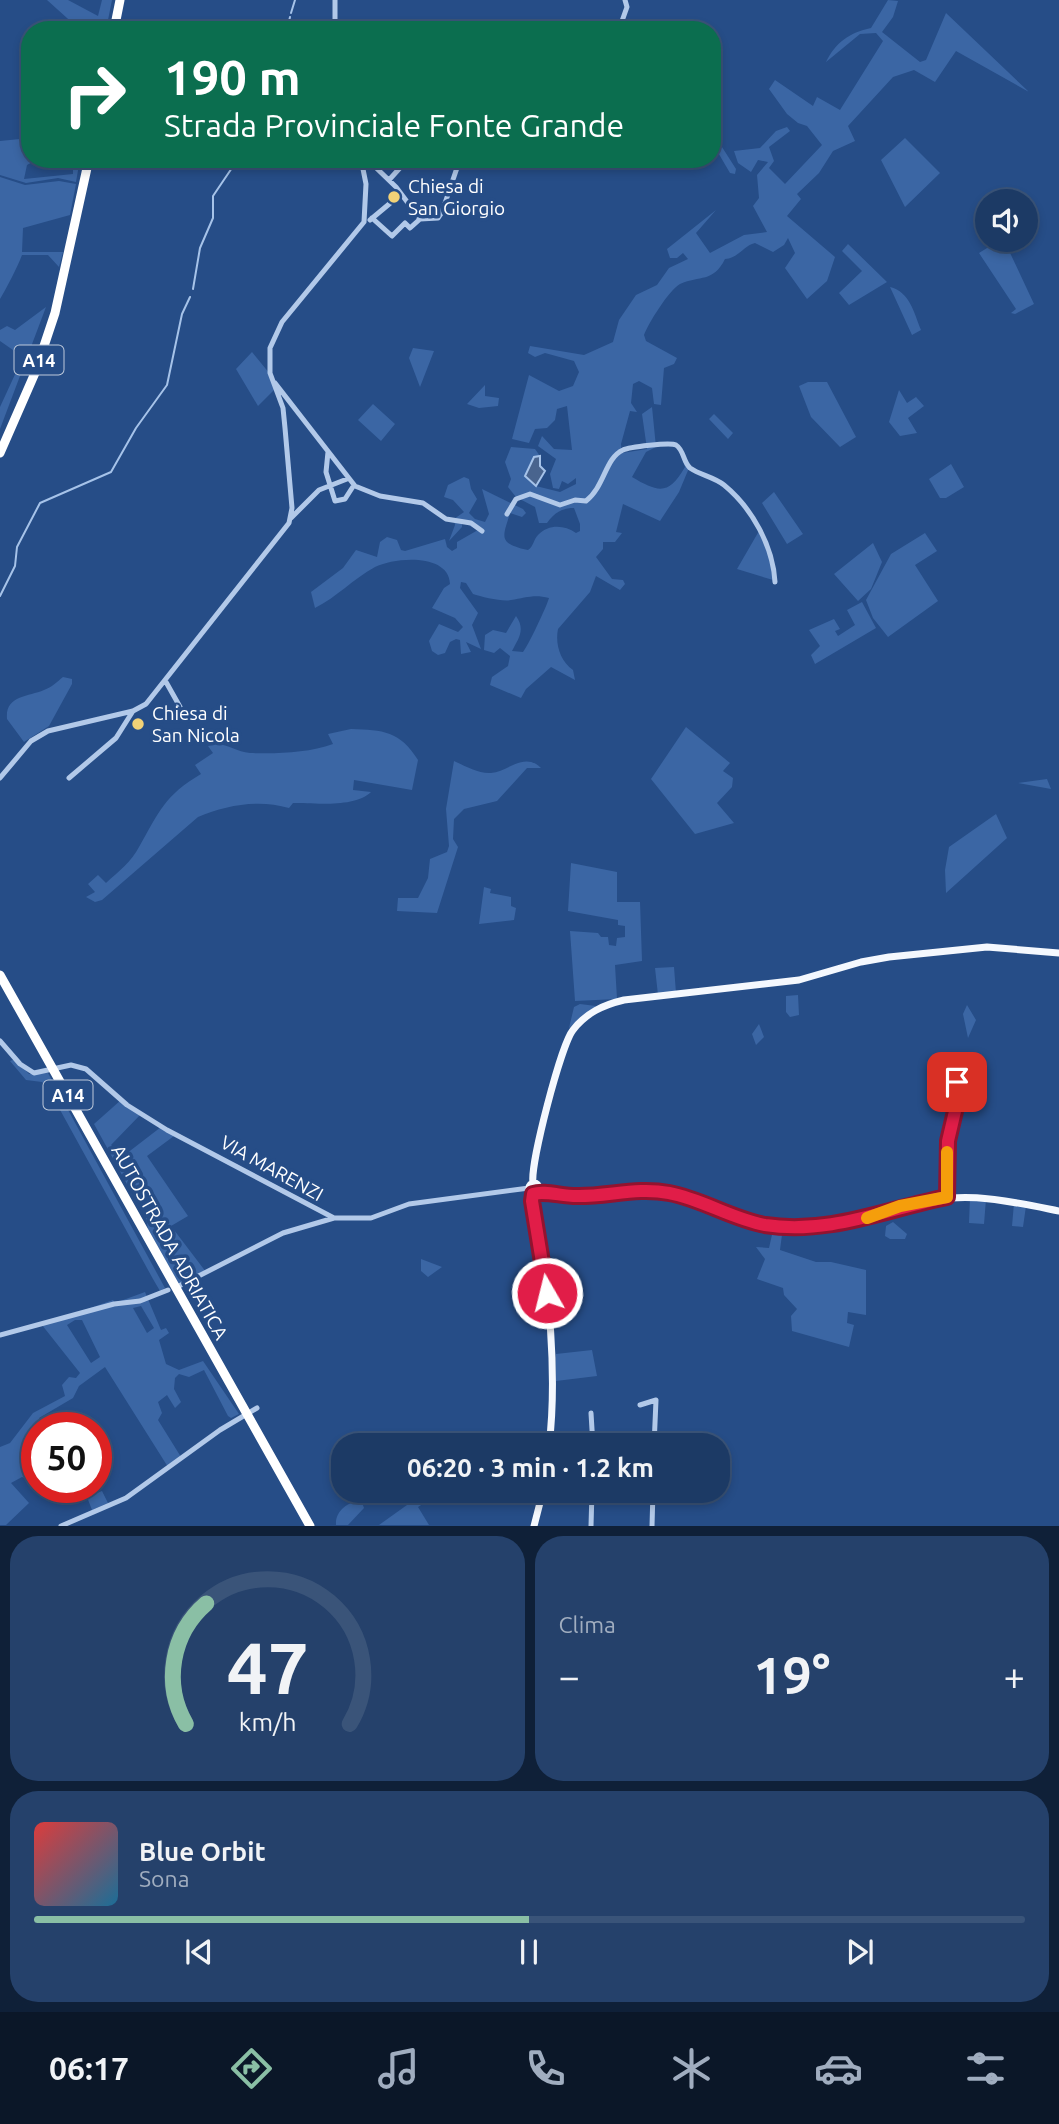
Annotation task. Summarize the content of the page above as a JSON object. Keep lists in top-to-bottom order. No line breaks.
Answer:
{"streets":{"highway":["A14","AUTOSTRADA ADRIATICA"],"street":["VIA MARENZI"]},"places":["Chiesa di San Giorgio","Chiesa di San Nicola"],"page":{"turn":["190 m","Strada Provinciale Fonte Grande"],"limit":"50","trip":"06:20 · 3 min · 1.2 km","tile":"Clima","heat":["−","19°","+"],"song":["Blue Orbit","Sona"],"tabs":"06:17","gauge":["47","km/h"]}}
